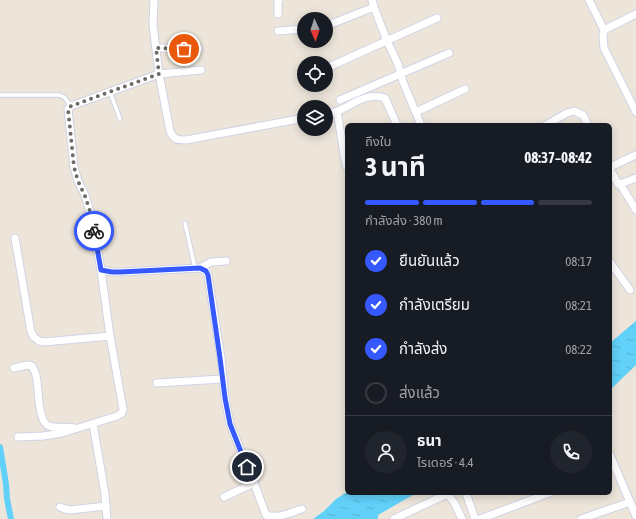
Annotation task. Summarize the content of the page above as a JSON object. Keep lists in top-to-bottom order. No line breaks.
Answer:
{"north":"bottom","page":{"heading":["3 นาที","ถึงใน","08:37–08:42"],"panel":["ธนา","ไรเดอร์ · 4.4"],"bar":"กำลังส่ง · 380 m","list":[["ยืนยันแล้ว","08:17"],["กำลังเตรียม","08:21"],["กำลังส่ง","08:22"],"ส่งแล้ว"]}}
